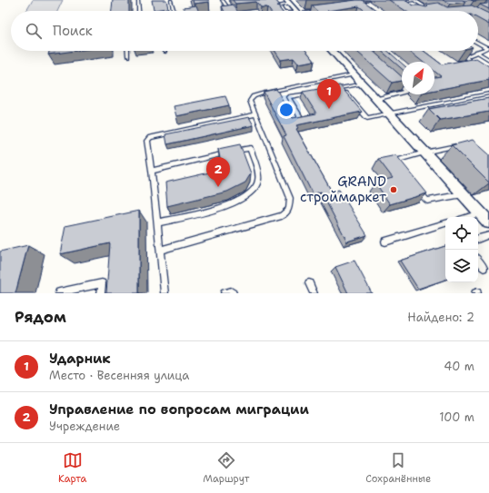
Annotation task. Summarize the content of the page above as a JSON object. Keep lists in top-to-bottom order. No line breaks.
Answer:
{"places":["GRAND строймаркет"],"north":"top right","page":{"search":"Поиск","pins":["1","2"],"heading":["Рядом","Найдено: 2"],"list":[{"mark":"1","name":"Ударник","note":"Место · Весенняя улица","value":"40 m"},{"mark":"2","name":"Управление по вопросам миграции","note":"Учреждение","value":"100 m"}],"nav":["Карта","Маршрут","Сохранённые"]}}
